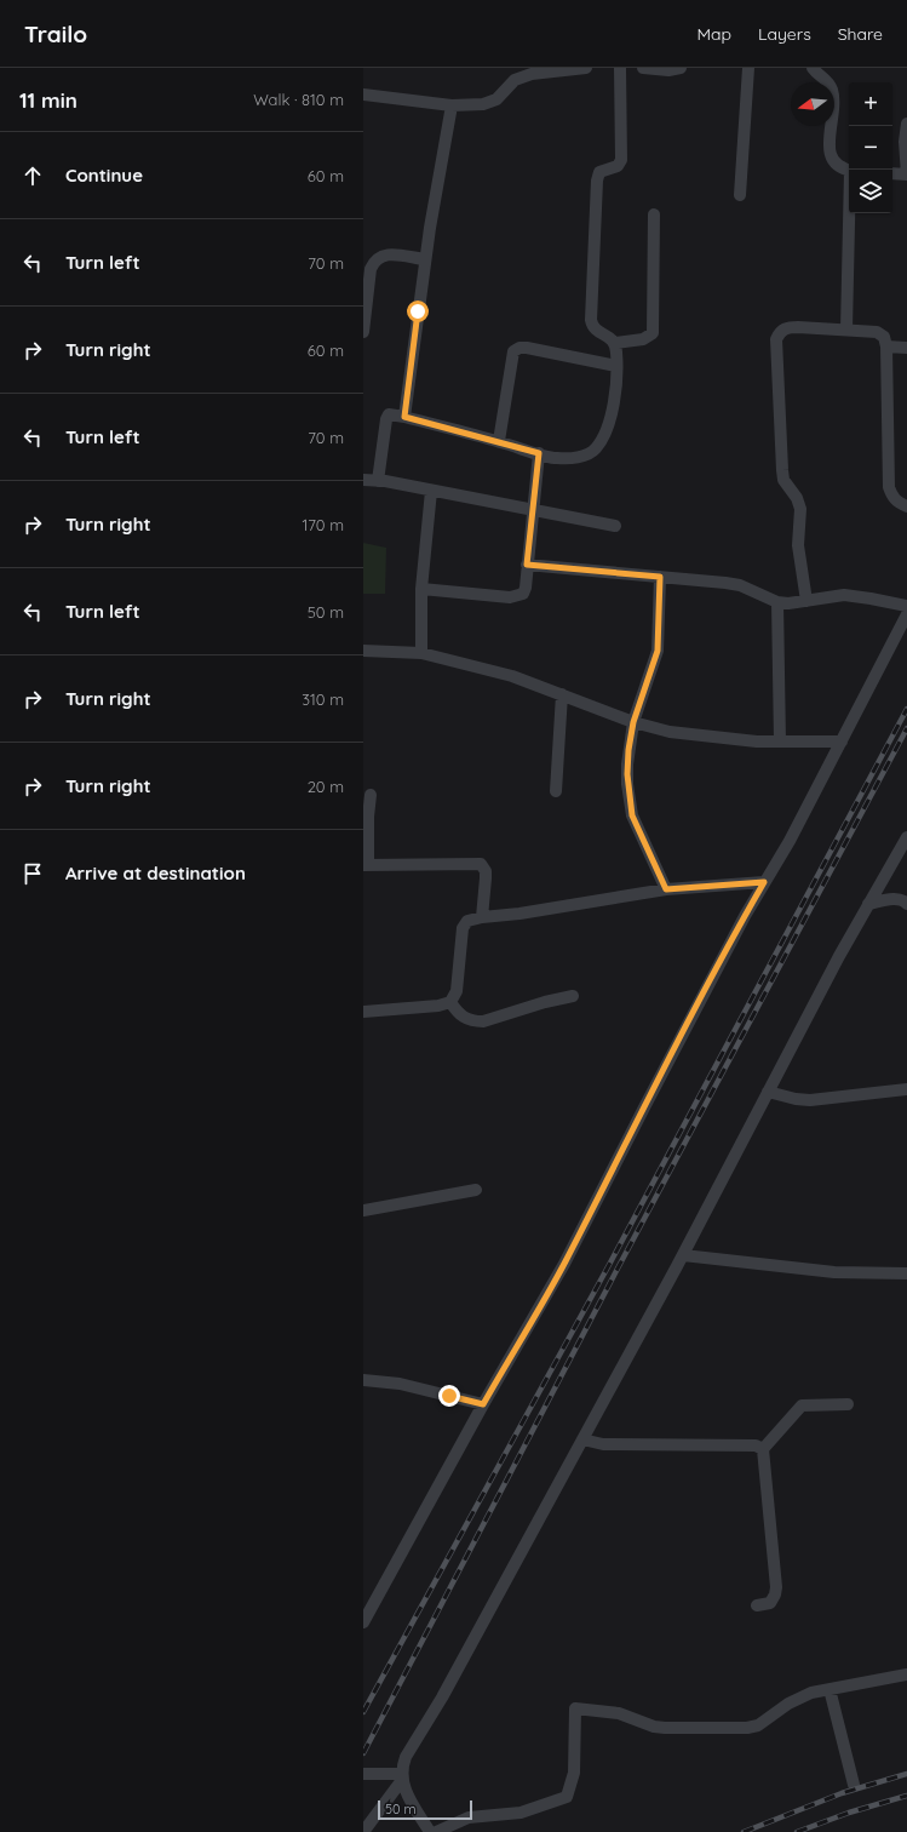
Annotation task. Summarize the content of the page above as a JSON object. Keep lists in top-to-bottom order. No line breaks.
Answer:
{"scale_bar":"50 m","north":"left","page":{"header":"Trailo","nav":["Map","Layers","Share"],"heading":["11 min","Walk · 810 m"],"map_buttons":["+","−"],"list":[["Continue","60 m"],["Turn left","70 m"],["Turn right","60 m"],["Turn left","70 m"],["Turn right","170 m"],["Turn left","50 m"],["Turn right","310 m"],["Turn right","20 m"],"Arrive at destination"],"scale":"50 m"}}
